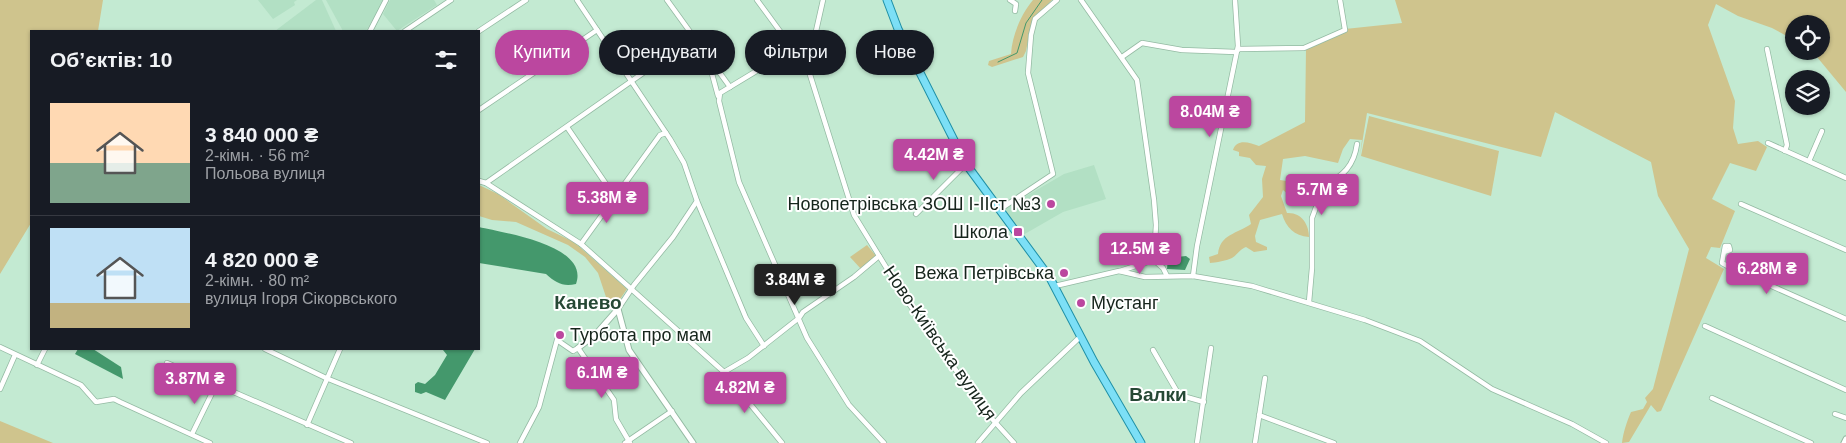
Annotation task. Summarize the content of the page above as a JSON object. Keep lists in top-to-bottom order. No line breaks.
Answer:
{"streets":{"street":["Ново-Київська вулиця"]},"districts":["Канево","Валки"],"places":{"other":["Новопетрівська ЗОШ I-IIст №3","Вежа Петрівська","Мустанг","Турбота про мам"],"transit":["Школа"]},"page":{"chip":["Купити","Орендувати","Фільтри","Нове"],"heading":"Об’єктів: 10","list":[{"name":"3 840 000 ₴","note":"2-кімн. · 56 m² · Польова вулиця"},{"name":"4 820 000 ₴","note":"2-кімн. · 80 m² · вулиця Ігоря Сікорвського"}],"price":["8.04M ₴","4.42M ₴","5.7M ₴","5.38M ₴","12.5M ₴","6.28M ₴","3.84M ₴","6.1M ₴","3.87M ₴","4.82M ₴"]}}
